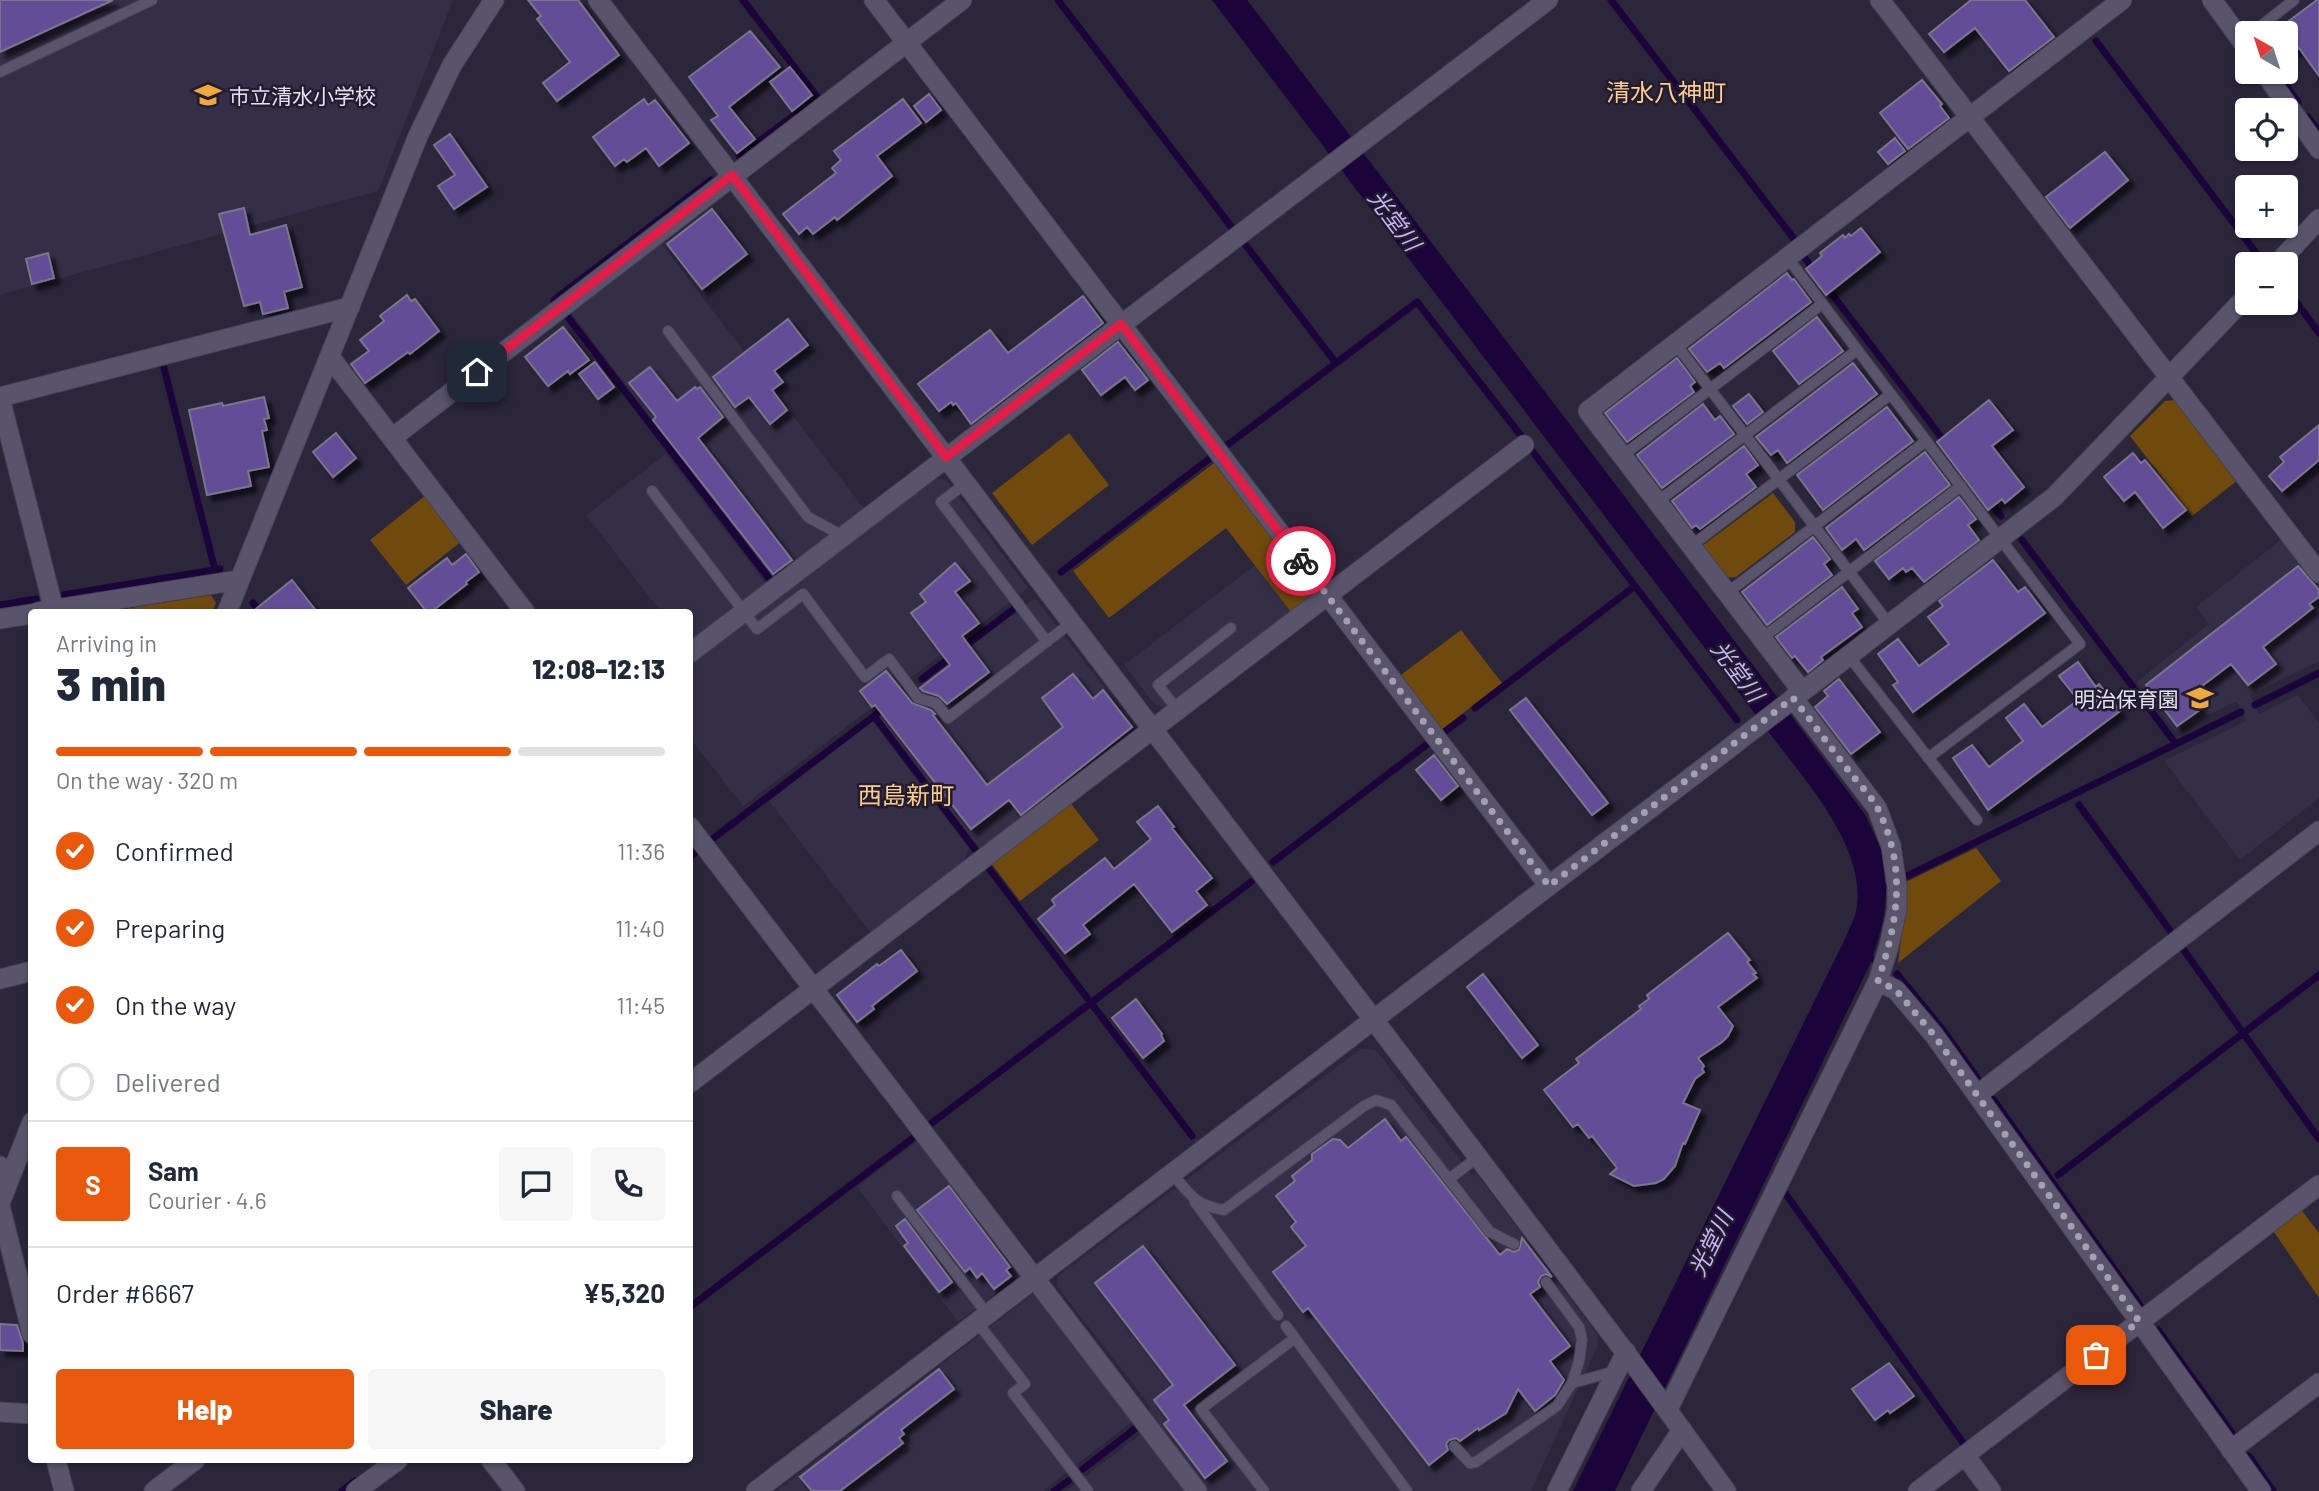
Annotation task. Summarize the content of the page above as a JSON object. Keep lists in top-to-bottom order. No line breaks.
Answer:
{"districts":["清水八神町","西島新町"],"water":["光堂川"],"places":{"school or university":["市立清水小学校","明治保育園"]},"north":"top left","page":{"map_buttons":["+","−"],"heading":["3 min","Arriving in","12:08–12:13"],"panel":["Sam","Courier · 4.6","Order #6667","¥5,320"],"bar":"On the way · 320 m","list":[["Confirmed","11:36"],["Preparing","11:40"],["On the way","11:45"],"Delivered"],"round":"S","buttons":["Help","Share"]}}
